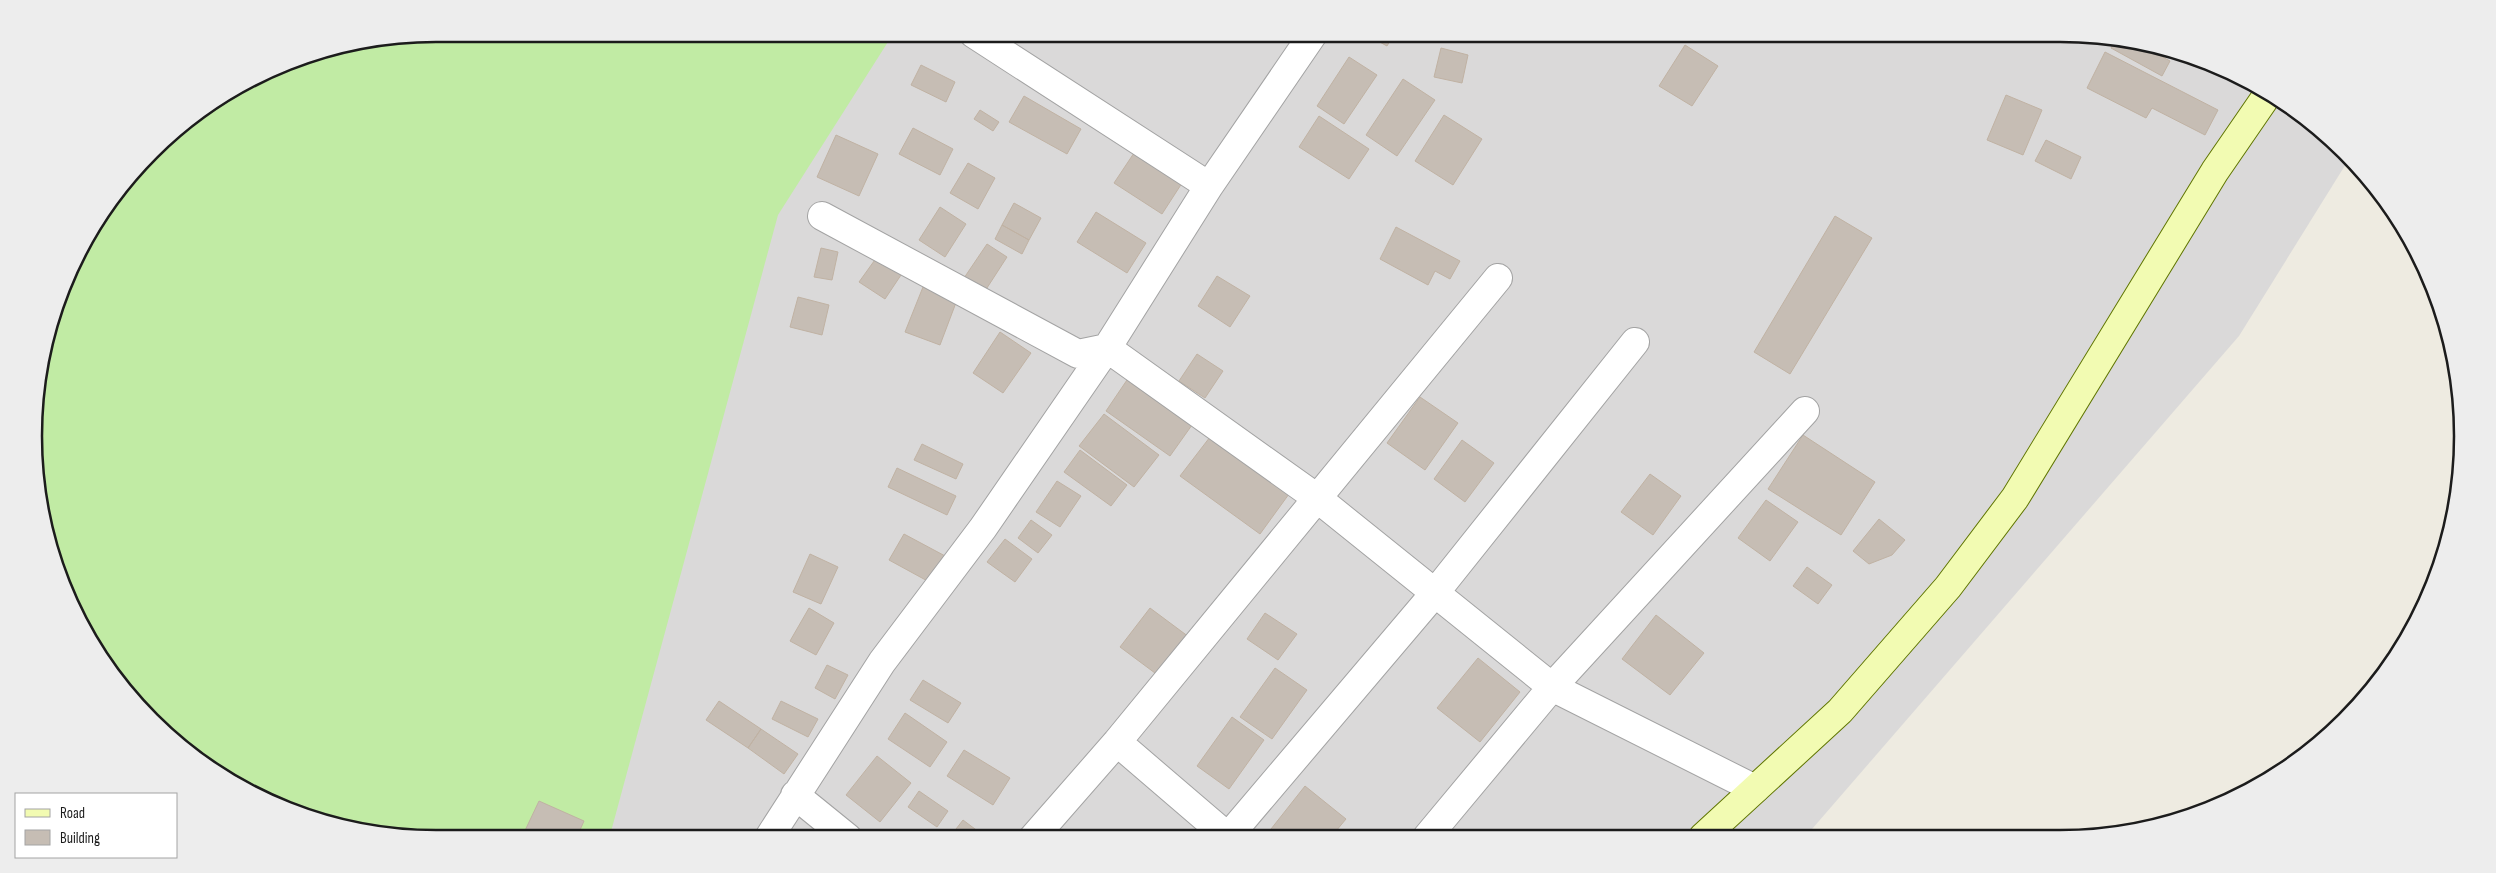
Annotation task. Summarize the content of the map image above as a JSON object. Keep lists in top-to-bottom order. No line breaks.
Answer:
{"legend":["Road","Building"]}
